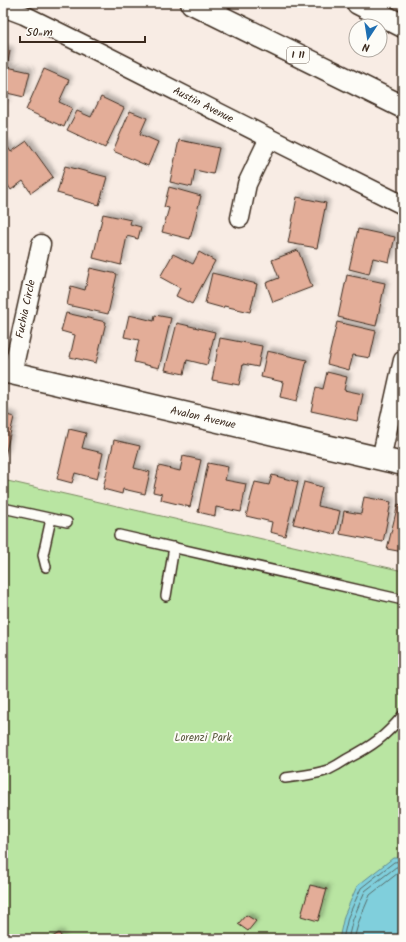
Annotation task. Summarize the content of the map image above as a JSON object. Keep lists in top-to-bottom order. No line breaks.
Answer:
{"streets":{"main road":["I 11","Avalon Avenue"],"street":["Austin Avenue","Fuchia Circle"]},"crossings":[["Fuchia Circle","Avalon Avenue"]],"parks":["Lorenzi Park"],"scale_bar":"50 m","north":"bottom"}
